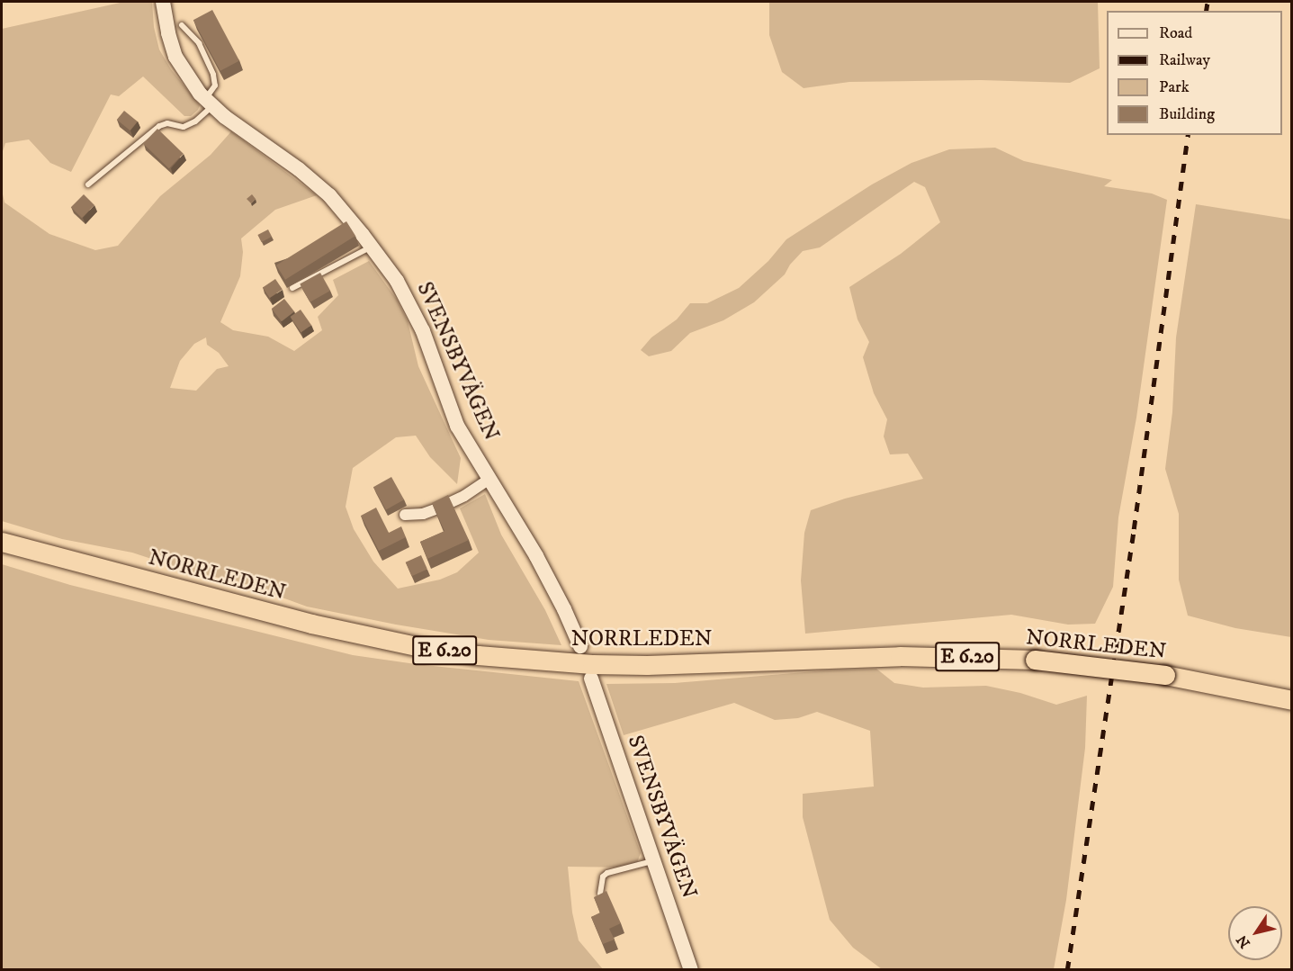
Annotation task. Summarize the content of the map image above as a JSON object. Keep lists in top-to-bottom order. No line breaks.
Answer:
{"streets":{"highway":["NORRLEDEN","E 6.20"],"street":["SVENSBYVÄGEN"]},"legend":["Road","Railway","Park","Building"],"north":"bottom left"}
